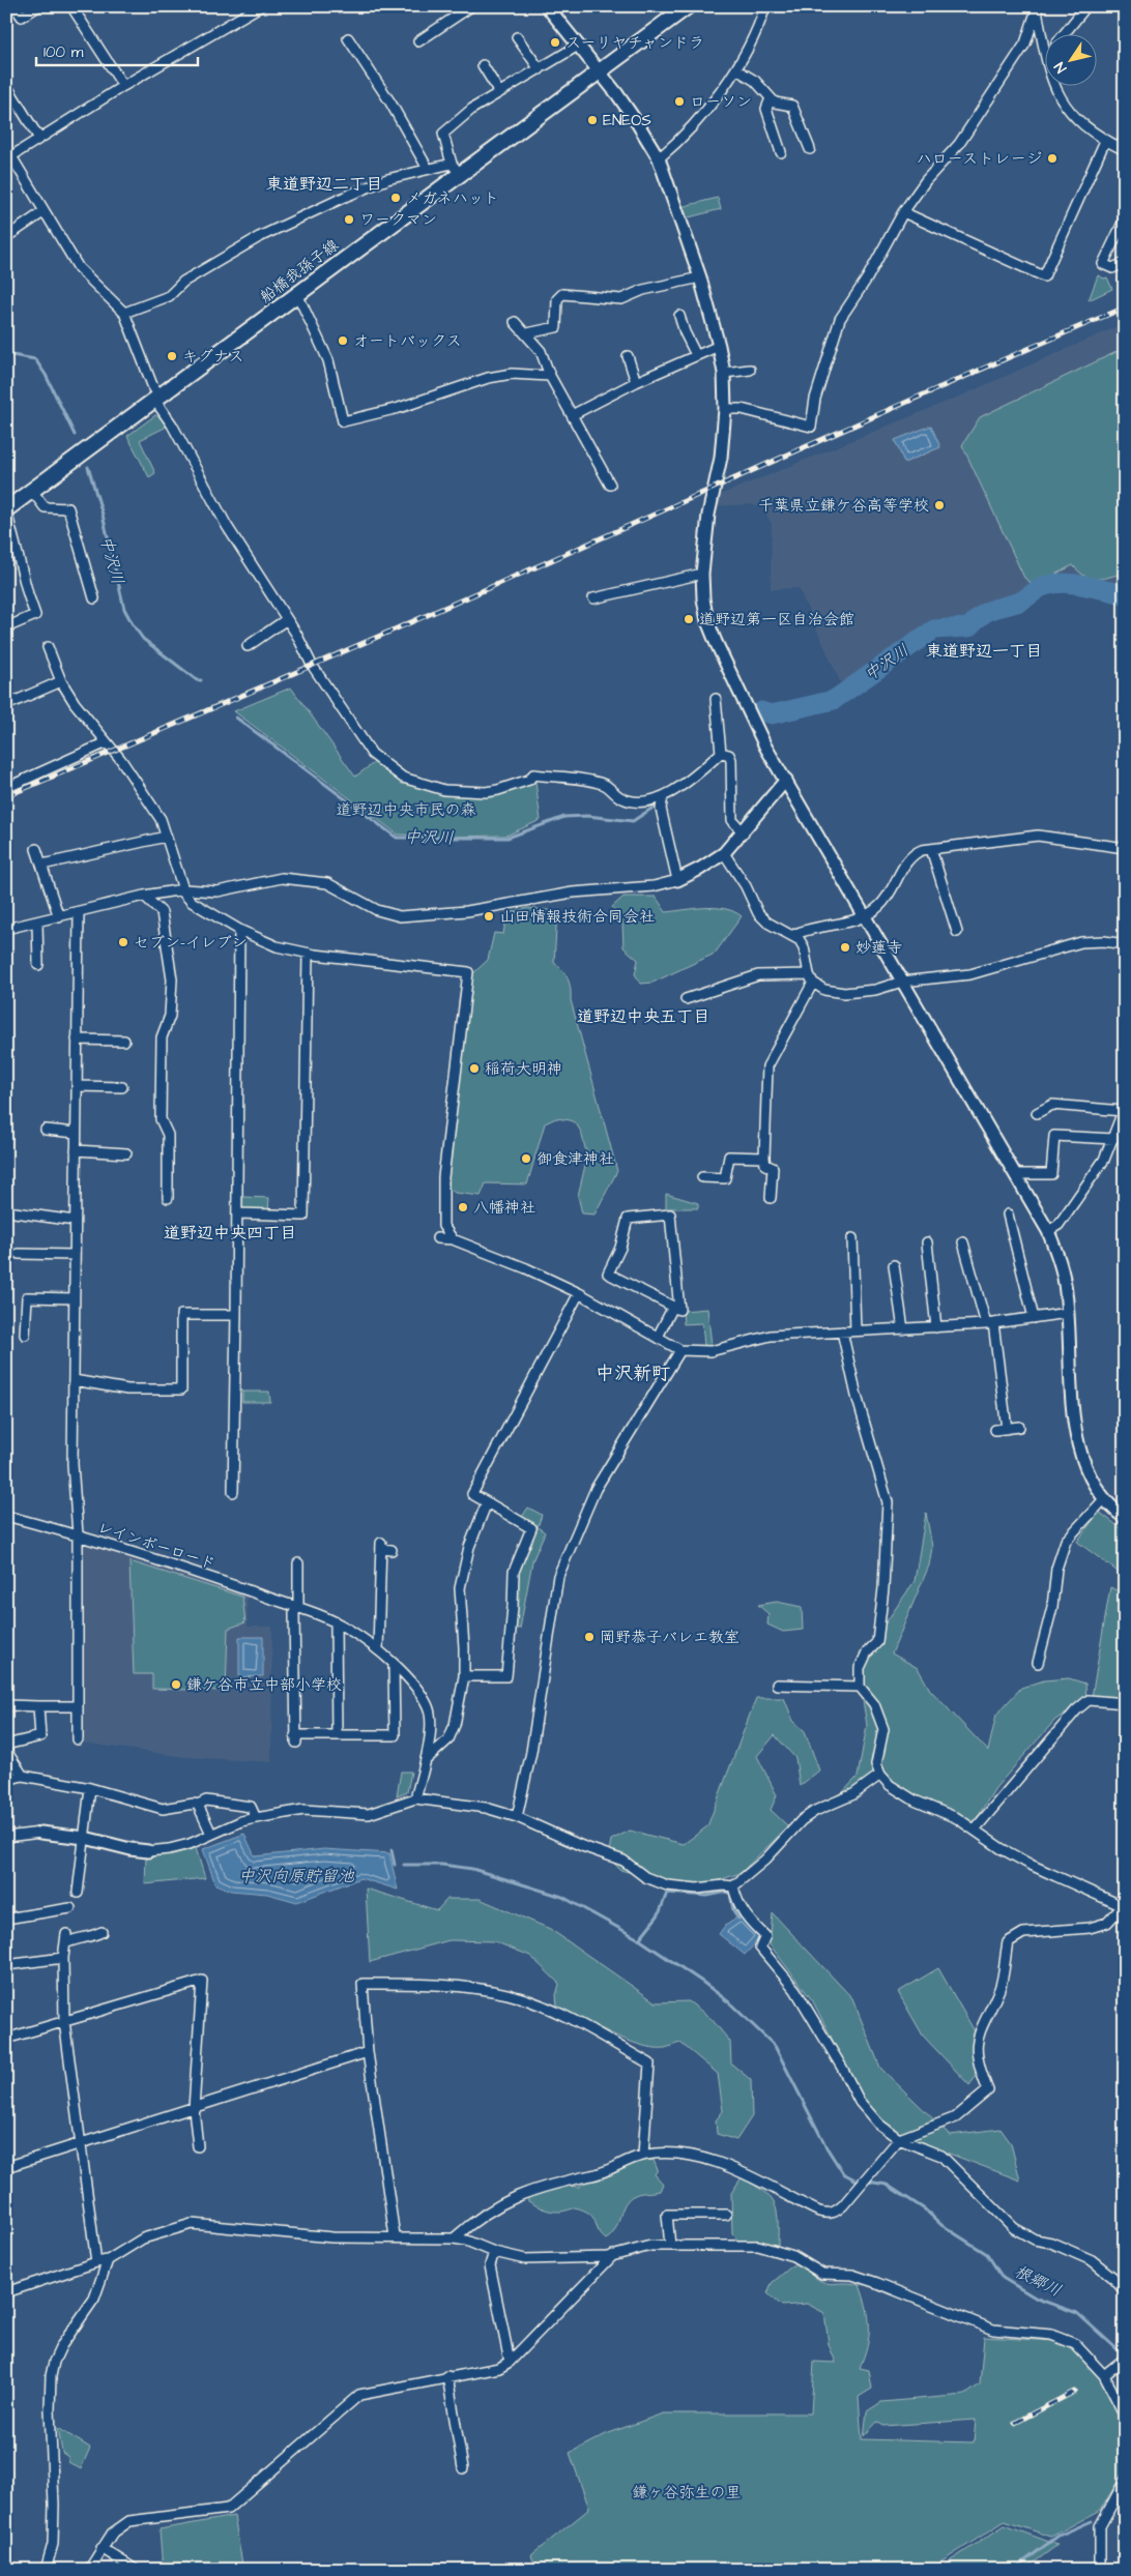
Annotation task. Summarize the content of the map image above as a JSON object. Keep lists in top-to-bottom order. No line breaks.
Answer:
{"streets":{"main road":["船橋我孫子線"],"street":["レインボーロード"]},"districts":["東道野辺二丁目","東道野辺一丁目","道野辺中央五丁目","道野辺中央四丁目","中沢新町"],"water":["中沢川","中沢向原貯留池","根郷川"],"parks":["道野辺中央市民の森","鎌ヶ谷弥生の里"],"places":["スーリヤチャンドラ","ローソン","ENEOS","ハローストレージ","メガネハット","ワークマン","オートバックス","キグナス","千葉県立鎌ケ谷高等学校","道野辺第一区自治会館","山田情報技術合同会社","セブン-イレブン","妙蓮寺","稲荷大明神","御食津神社","八幡神社","岡野恭子バレエ教室","鎌ケ谷市立中部小学校"],"scale_bar":"100 m","north":"bottom left"}
